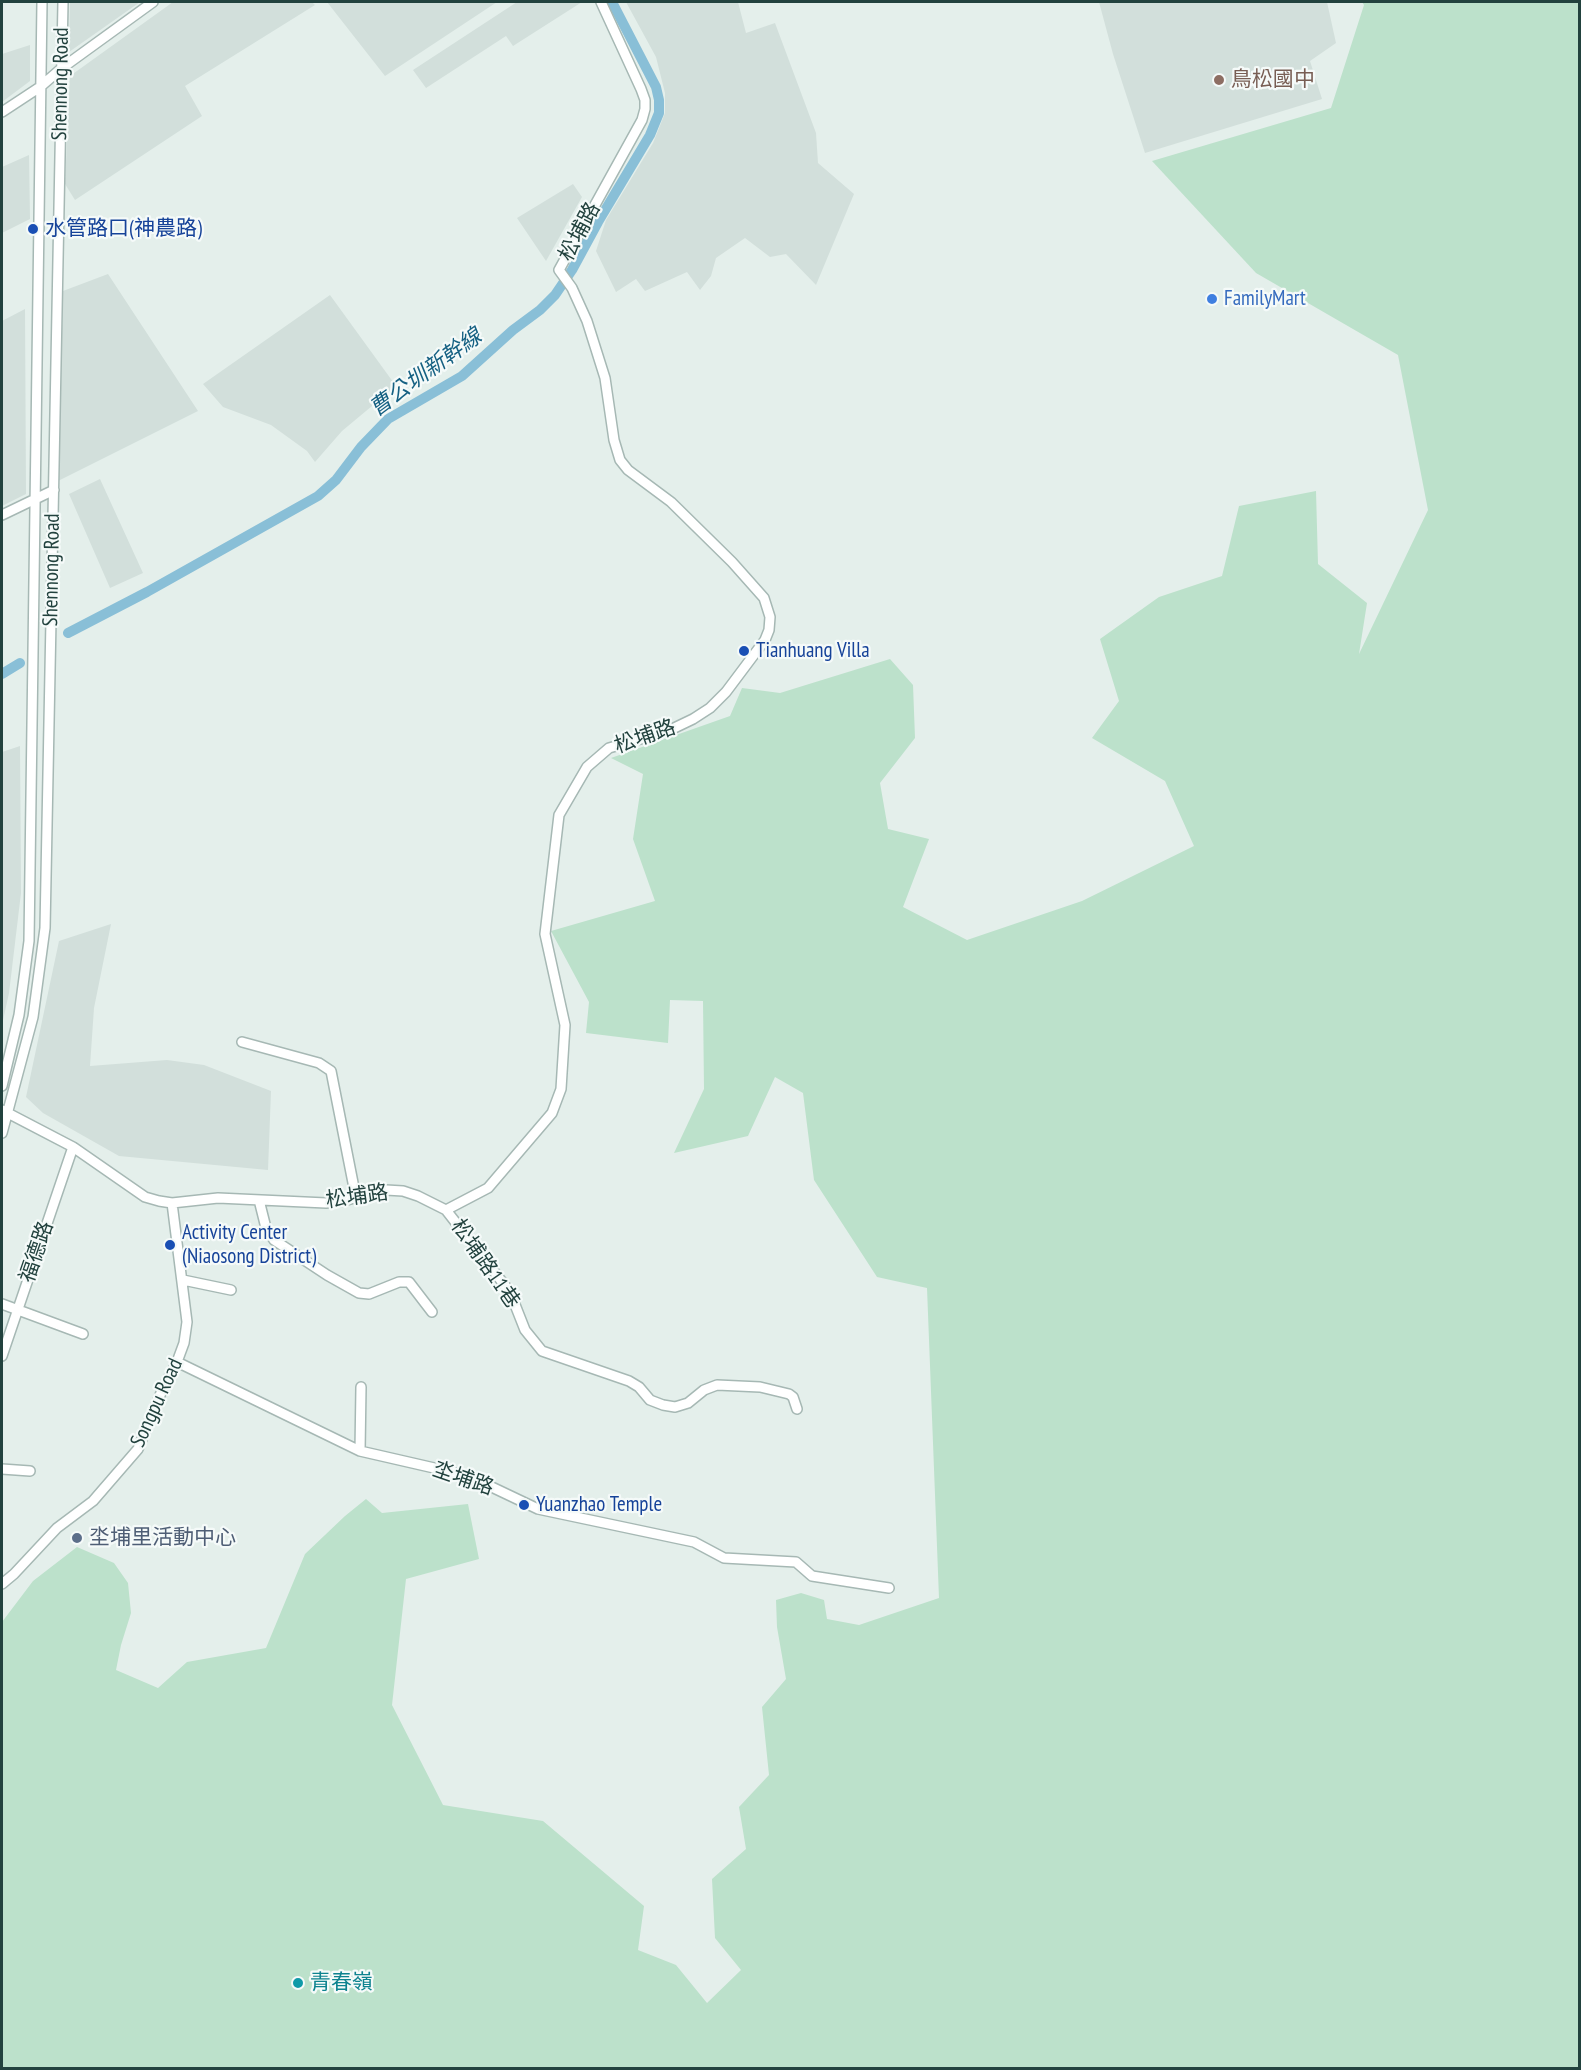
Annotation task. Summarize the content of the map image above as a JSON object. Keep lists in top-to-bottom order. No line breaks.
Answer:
{"streets":{"street":["Shennong Road","松埔路","福德路","松埔路11巷","Songpu Road","坔埔路"]},"crossings":[["Shennong Road","松埔路"],["松埔路","福德路"],["松埔路","松埔路11巷"],["松埔路","Songpu Road"],["Songpu Road","坔埔路"]],"water":["曹公圳新幹線"],"places":["鳥松國中","水管路口(神農路)","FamilyMart","Tianhuang Villa","Activity Center (Niaosong District)","Yuanzhao Temple","坔埔里活動中心","青春嶺"]}
